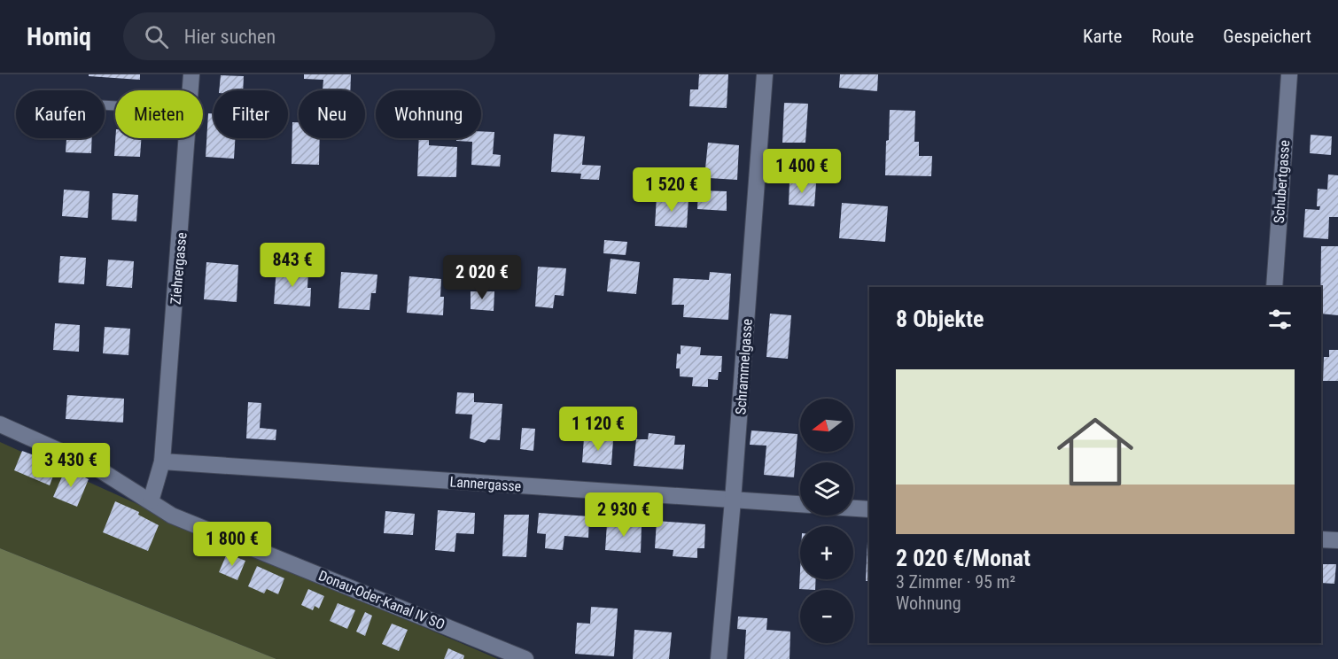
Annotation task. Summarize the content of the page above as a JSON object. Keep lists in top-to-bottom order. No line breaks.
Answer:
{"streets":{"street":["Schubertgasse","Ziehrergasse","Schrammelgasse","Lannergasse","Donau-Oder-Kanal IV SO"]},"crossings":[["Ziehrergasse","Lannergasse"],["Ziehrergasse","Donau-Oder-Kanal IV SO"],["Schrammelgasse","Lannergasse"]],"north":"left","page":{"header":"Homiq","search":"Hier suchen","nav":["Karte","Route","Gespeichert"],"chip":["Kaufen","Mieten","Filter","Neu","Wohnung"],"price":["1 400 €","1 520 €","843 €","2 020 €","1 120 €","3 430 €","2 930 €","1 800 €"],"heading":"8 Objekte","list":[{"name":"2 020 €/Monat","note":"3 Zimmer · 95 m² · Wohnung"}],"map_buttons":["+","−"]}}
